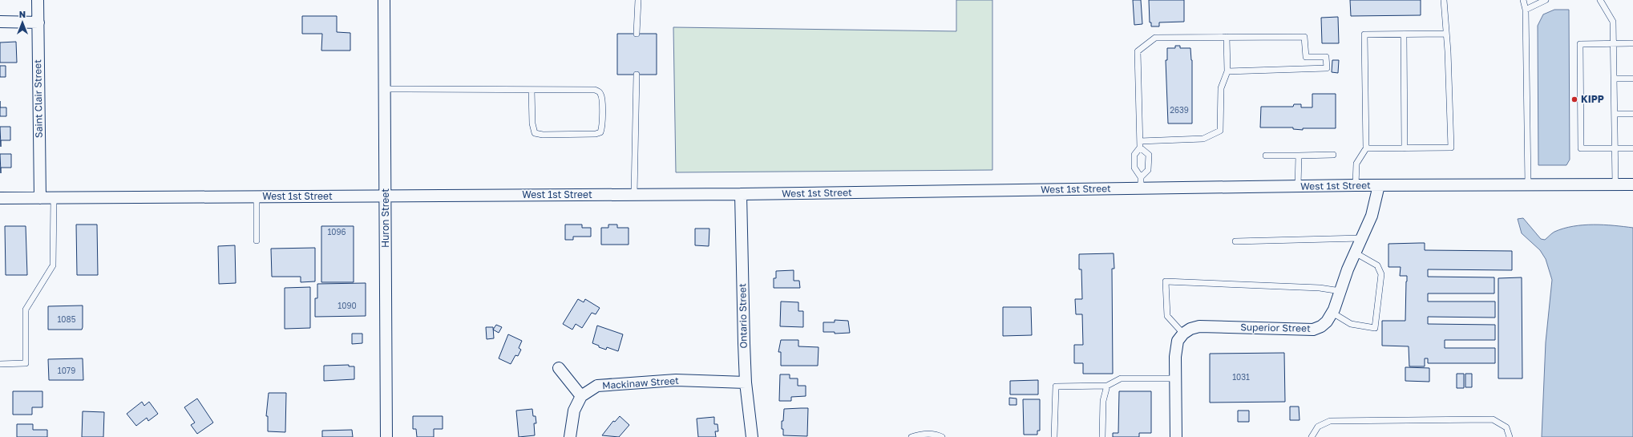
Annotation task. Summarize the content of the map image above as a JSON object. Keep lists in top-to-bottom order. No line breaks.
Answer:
{"streets":{"street":["Saint Clair Street","West 1st Street","Huron Street","Ontario Street","Superior Street","Mackinaw Street"]},"crossings":[["Saint Clair Street","West 1st Street"],["West 1st Street","Huron Street"],["West 1st Street","Ontario Street"],["West 1st Street","Superior Street"],["Ontario Street","Mackinaw Street"]],"places":["KIPP"],"house_numbers":["2639","1096","1090","1085","1079","1031"],"north":"top"}
